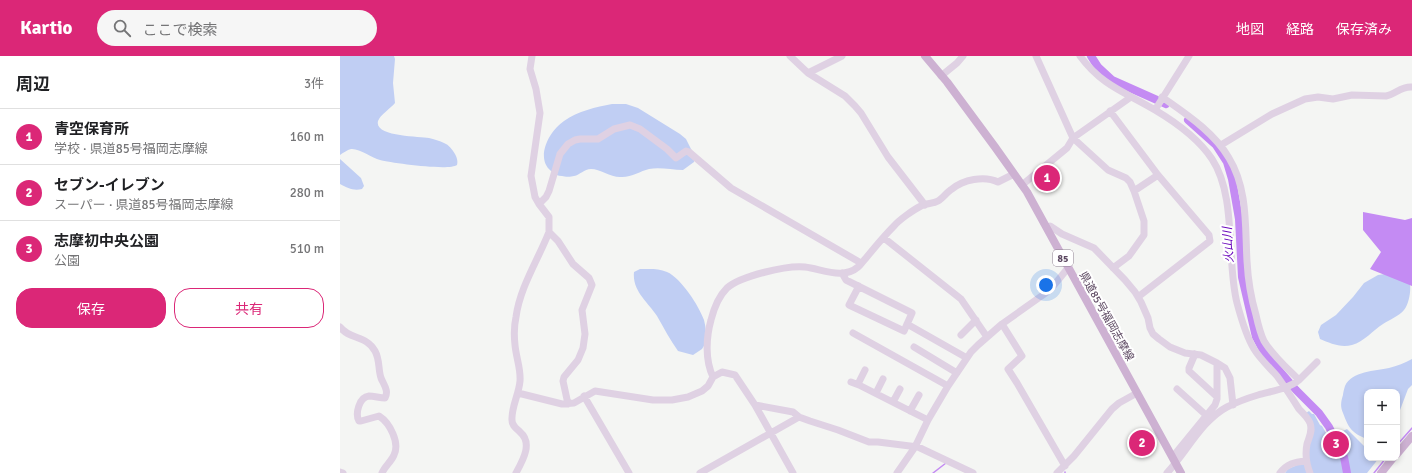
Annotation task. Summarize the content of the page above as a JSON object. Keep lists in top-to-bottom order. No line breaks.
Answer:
{"streets":{"main road":["85","県道85号福岡志摩線"]},"water":["火山川"],"page":{"header":"Kartio","search":"ここで検索","nav":["地図","経路","保存済み"],"heading":["周辺","3件"],"list":[{"mark":"1","name":"青空保育所","note":"学校 · 県道85号福岡志摩線","value":"160 m"},{"mark":"2","name":"セブン-イレブン","note":"スーパー · 県道85号福岡志摩線","value":"280 m"},{"mark":"3","name":"志摩初中央公園","note":"公園","value":"510 m"}],"pins":["1","2","3"],"buttons":["保存","共有"],"map_buttons":["+","−"]}}
